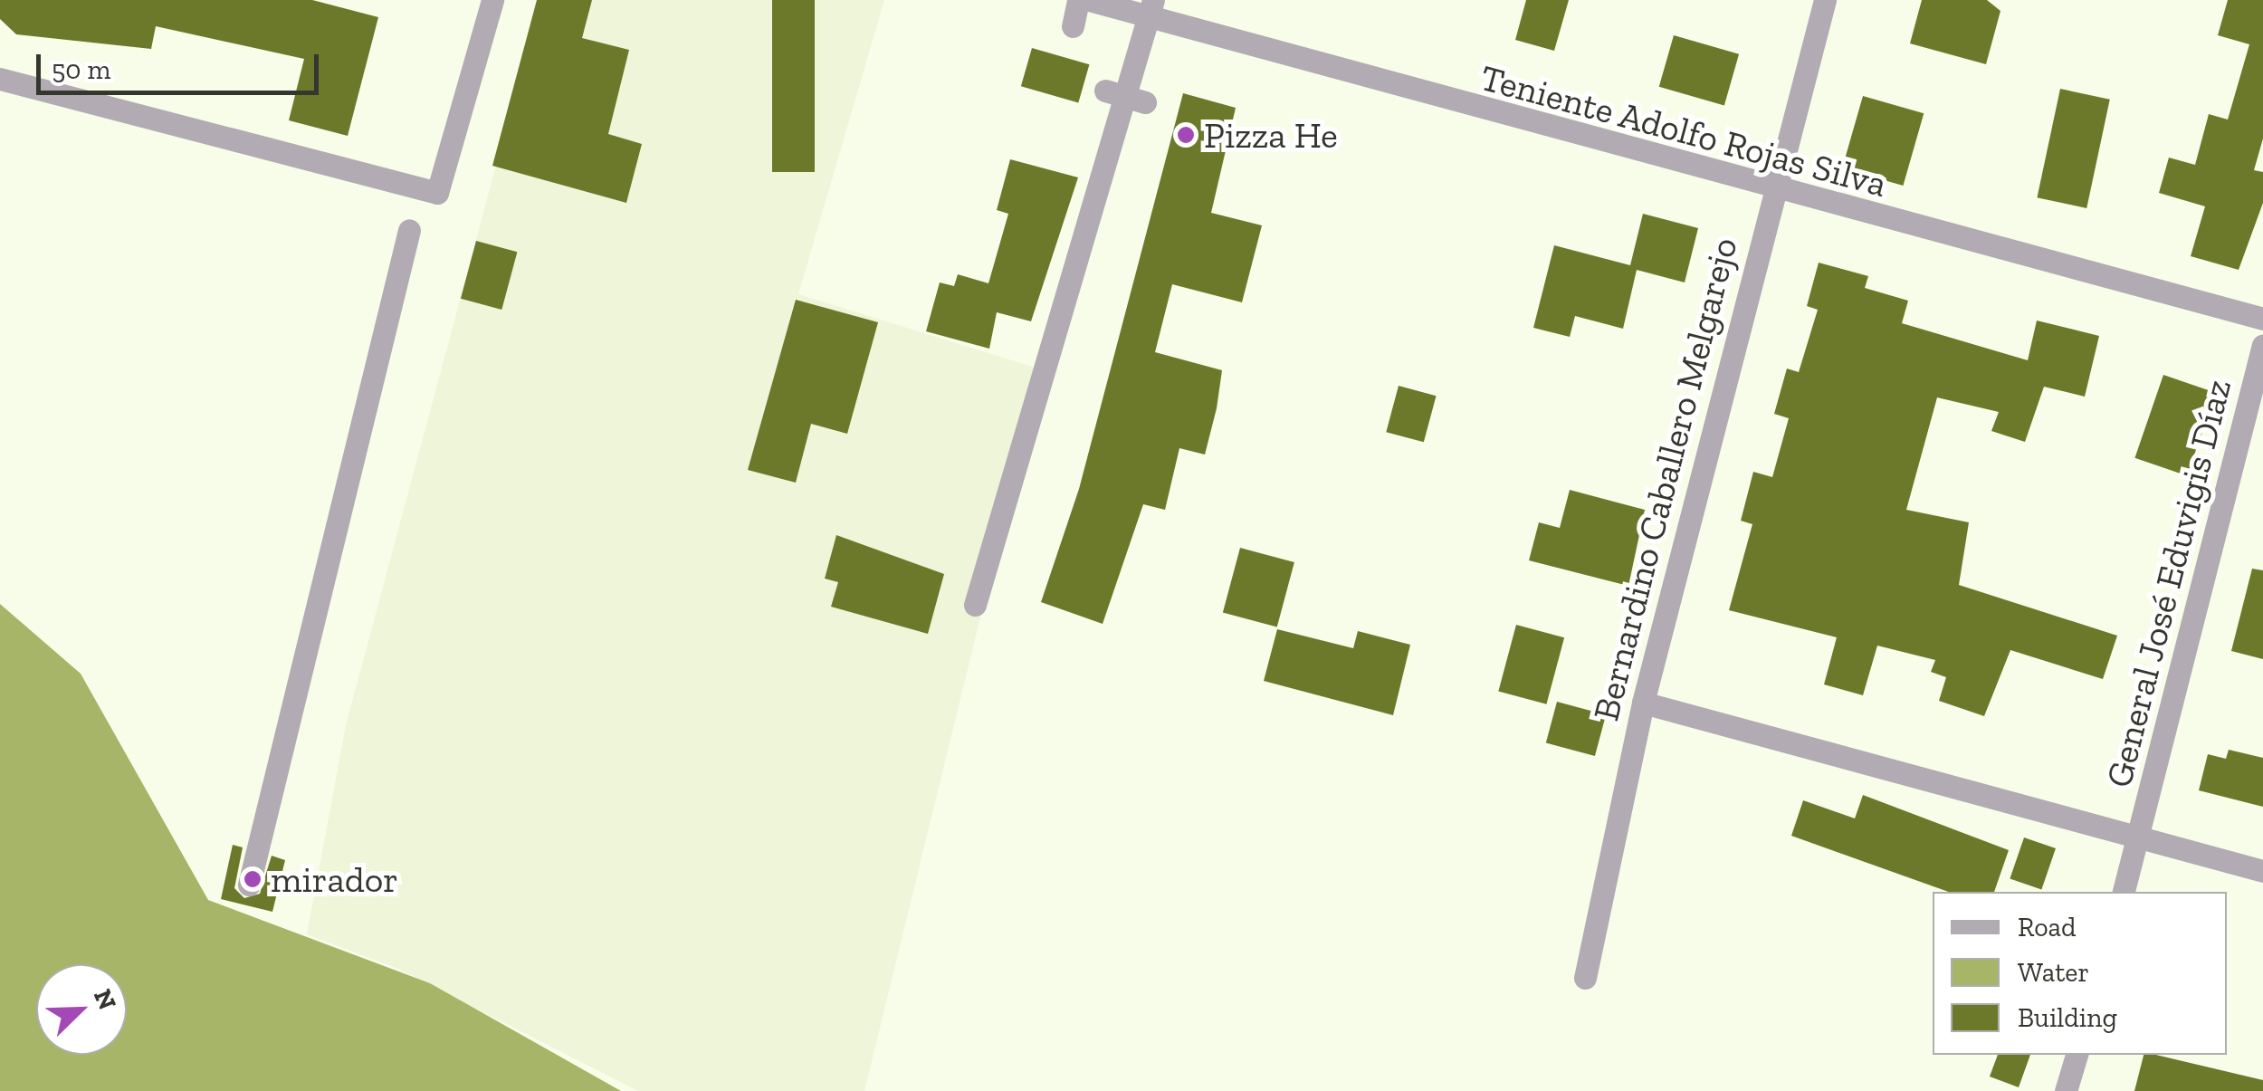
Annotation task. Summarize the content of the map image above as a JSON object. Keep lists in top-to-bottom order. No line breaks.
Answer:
{"streets":{"street":["Teniente Adolfo Rojas Silva","Bernardino Caballero Melgarejo","General José Eduvigis Díaz"]},"crossings":[["Teniente Adolfo Rojas Silva","Bernardino Caballero Melgarejo"]],"places":["Pizza He","mirador"],"legend":["Road","Water","Building"],"scale_bar":"50 m","north":"top right"}
